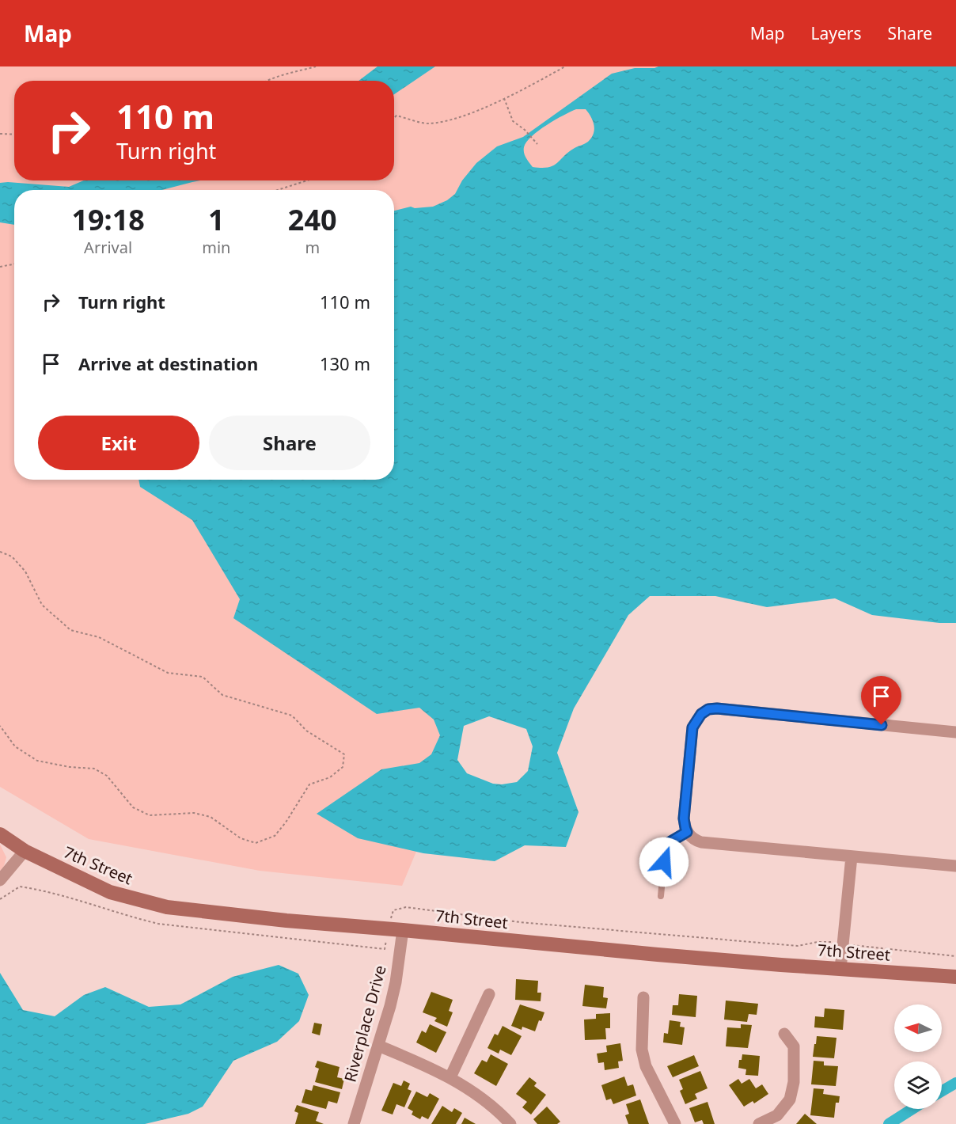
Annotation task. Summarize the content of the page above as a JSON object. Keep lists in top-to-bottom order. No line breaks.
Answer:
{"streets":{"street":["7th Street","Riverplace Drive"]},"crossings":[["7th Street","Riverplace Drive"]],"north":"left","page":{"header":"Map","nav":["Map","Layers","Share"],"turn":["110 m","Turn right"],"eta":["19:18","Arrival","1","min","240","m"],"list":[{"name":"Turn right","value":"110 m"},{"name":"Arrive at destination","value":"130 m"}],"buttons":["Exit","Share"]}}
